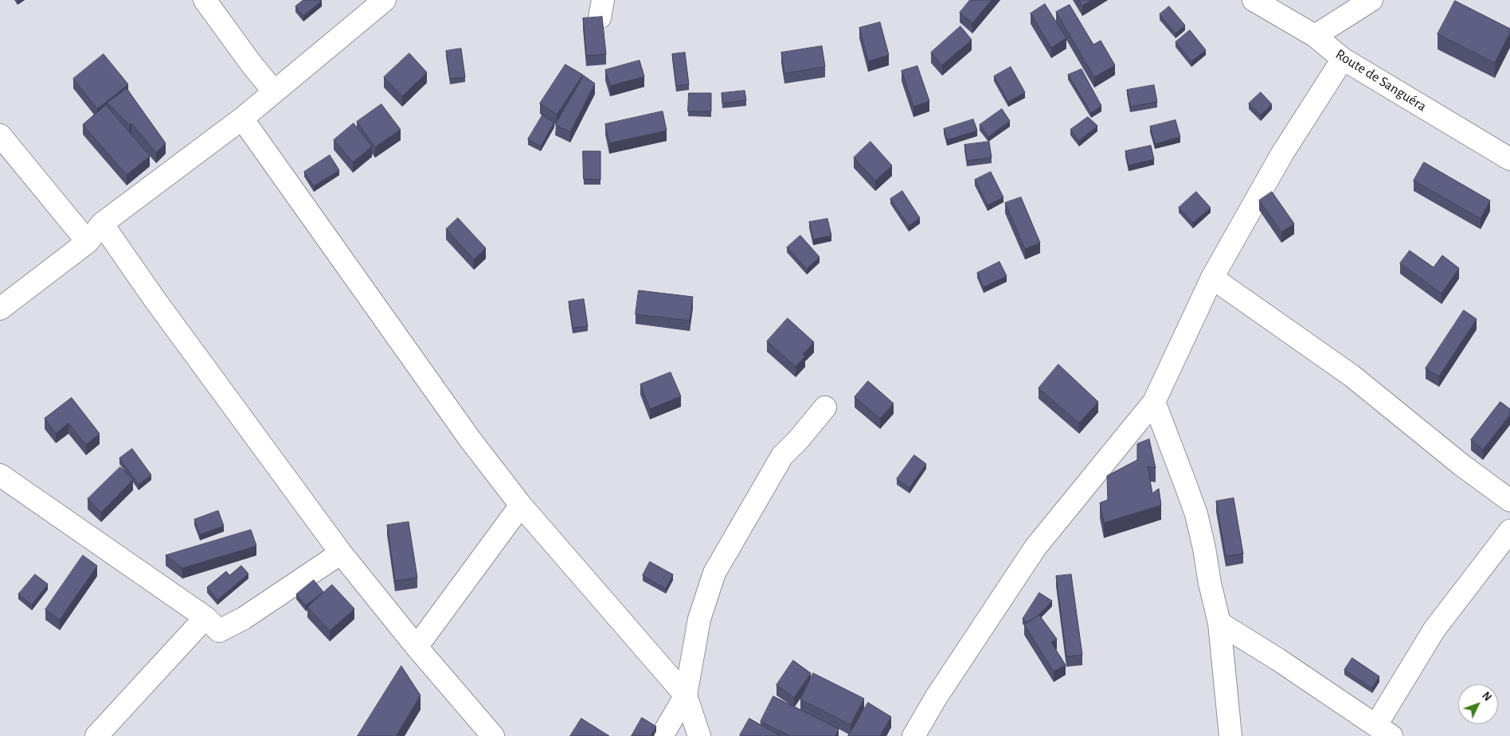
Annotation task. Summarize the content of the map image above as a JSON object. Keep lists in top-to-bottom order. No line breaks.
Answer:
{"streets":{"street":["Route de Sanguéra"]},"north":"top right"}
